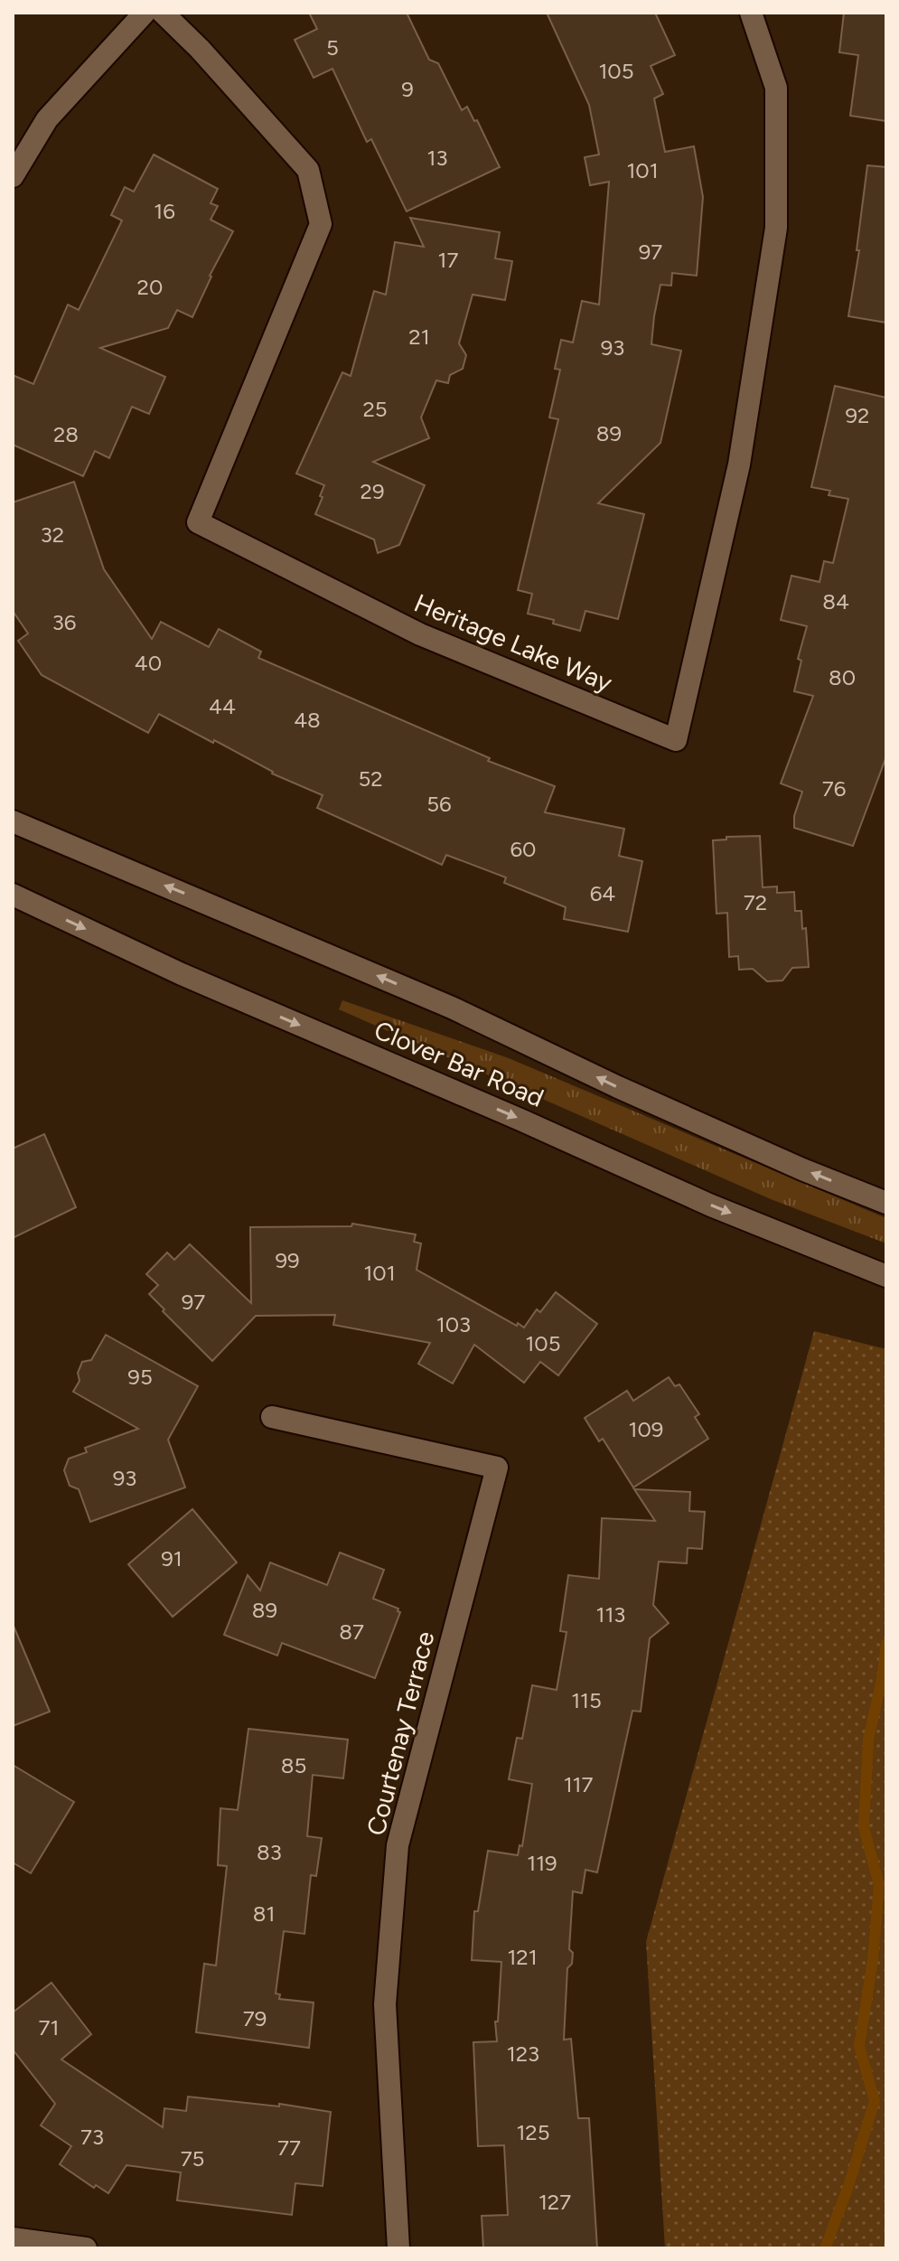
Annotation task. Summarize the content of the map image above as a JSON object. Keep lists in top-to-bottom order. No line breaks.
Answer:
{"streets":{"street":["Heritage Lake Way","Clover Bar Road","Courtenay Terrace"]},"house_numbers":["5","105","9","13","101","16","97","17","20","21","93","25","92","89","28","29","32","84","36","40","80","44","48","52","76","56","60","64","72","99","101","97","103","105","95","109","93","91","89","113","87","115","85","117","83","119","81","121","79","71","123","125","73","77","75","127"]}
